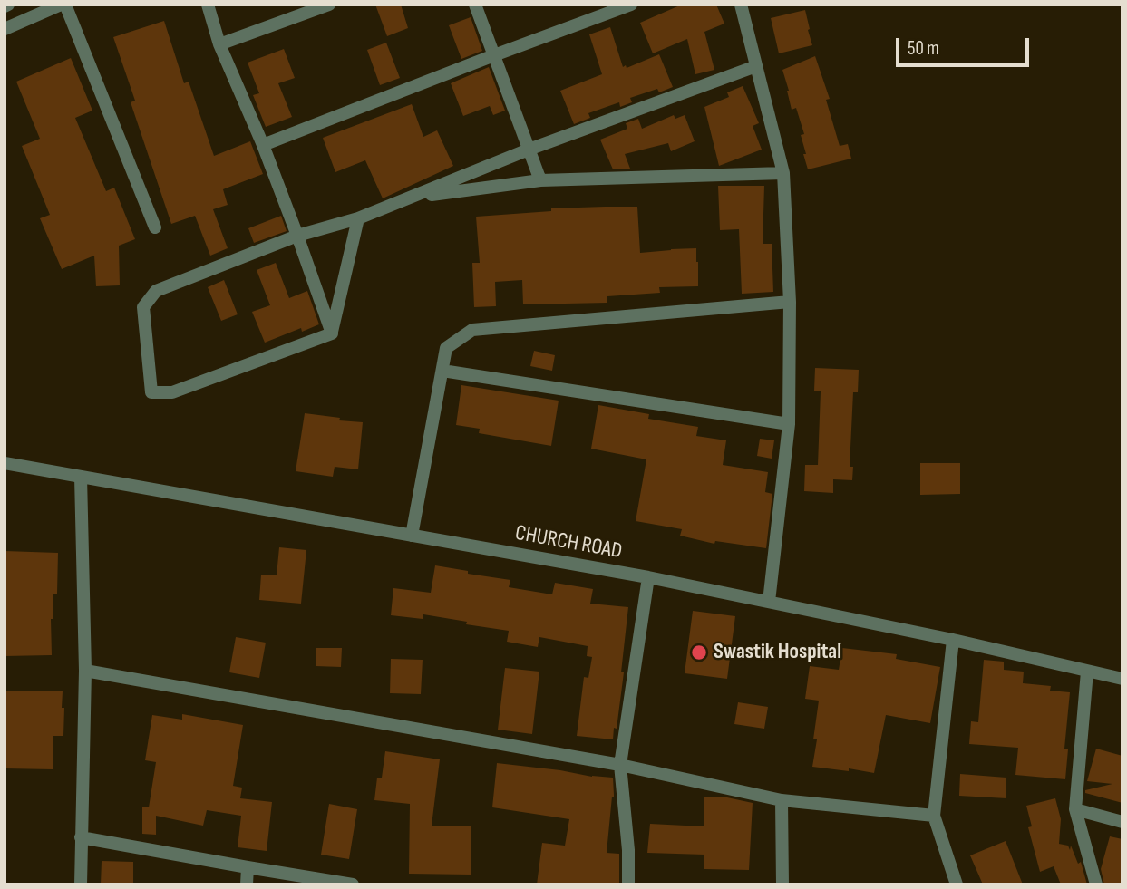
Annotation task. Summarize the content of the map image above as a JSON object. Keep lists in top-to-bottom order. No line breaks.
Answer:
{"streets":{"street":["CHURCH ROAD"]},"places":["Swastik Hospital"],"scale_bar":"50 m"}
